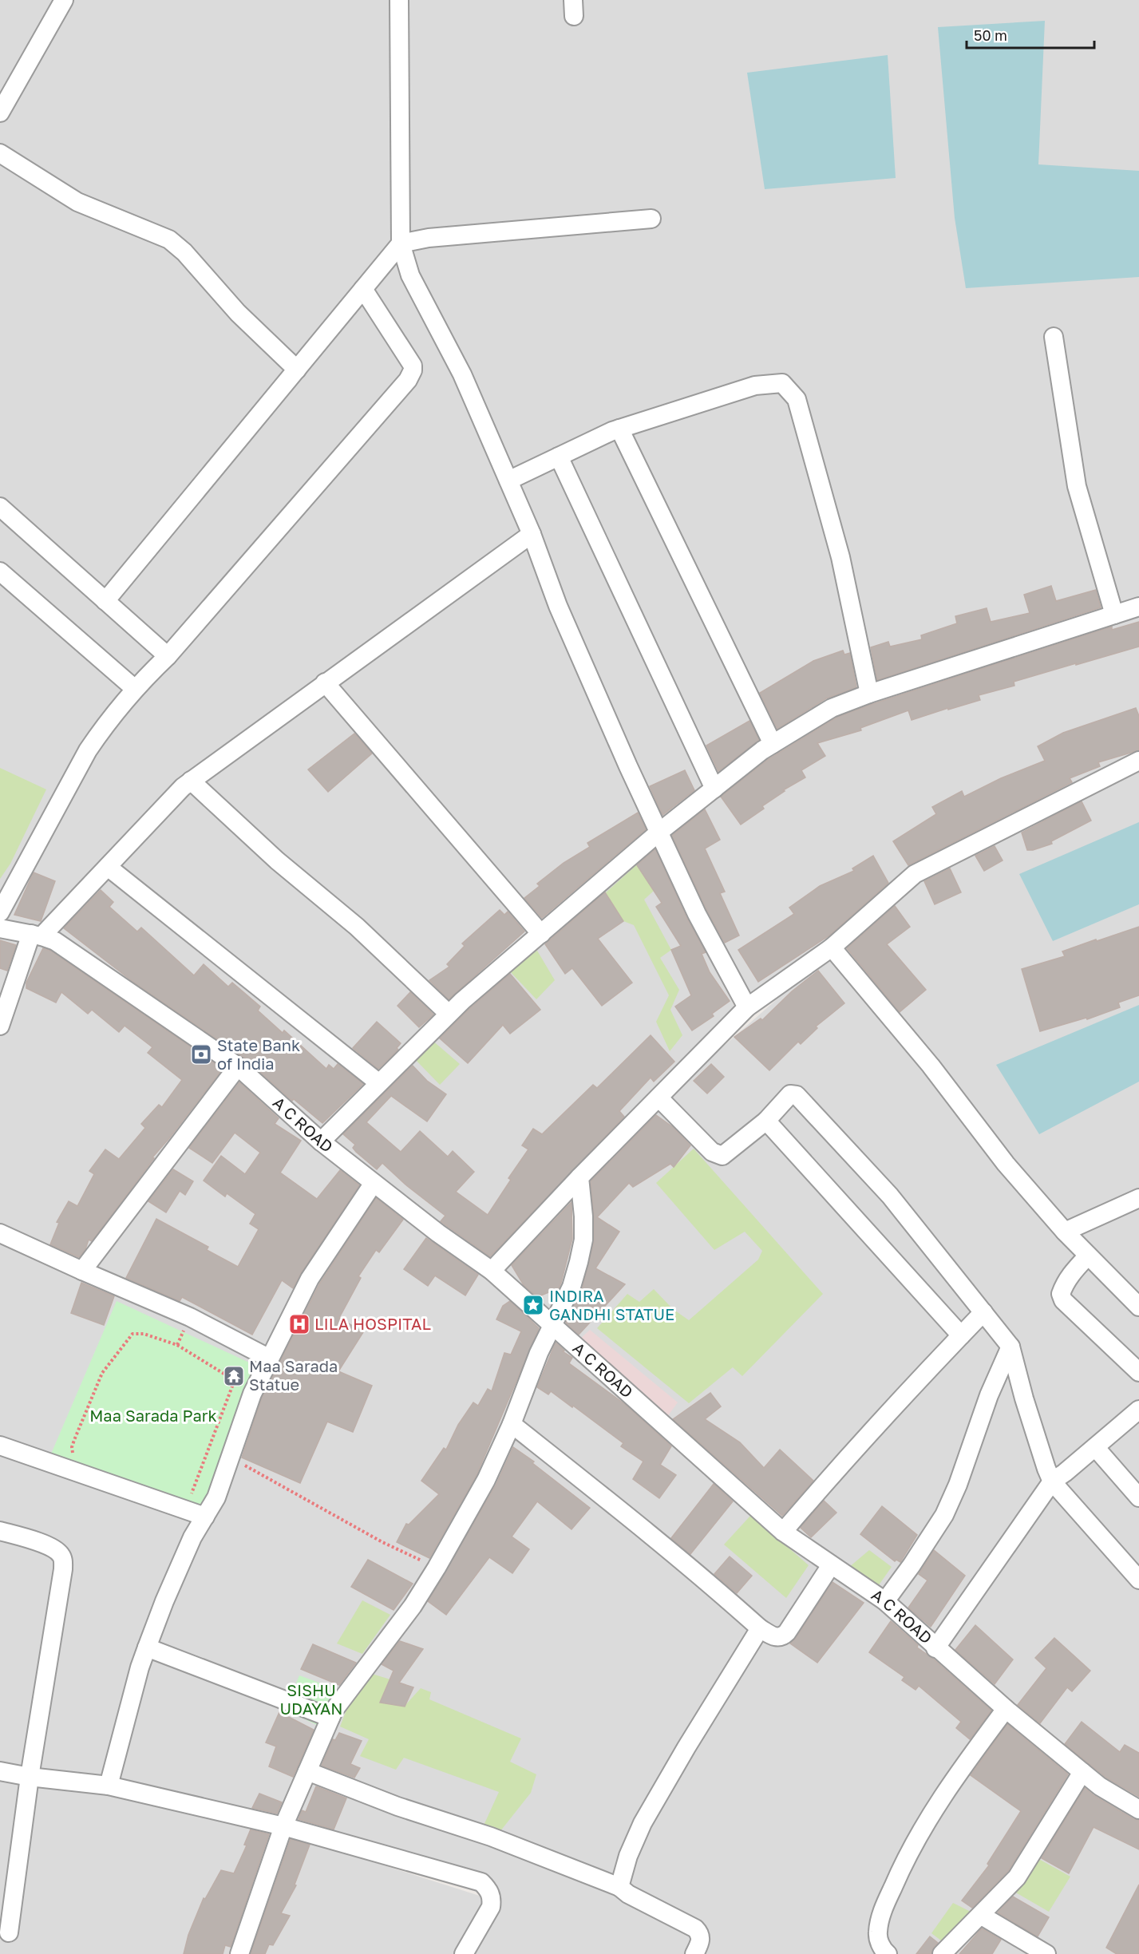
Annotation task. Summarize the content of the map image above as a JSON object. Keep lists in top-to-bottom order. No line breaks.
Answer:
{"streets":{"street":["A C ROAD"]},"parks":["Maa Sarada Park","SISHU UDAYAN"],"places":{"bank":["State Bank of India"],"place":["INDIRA GANDHI STATUE"],"hospital":["LILA HOSPITAL"],"temple":["Maa Sarada Statue"]},"scale_bar":"50 m"}
